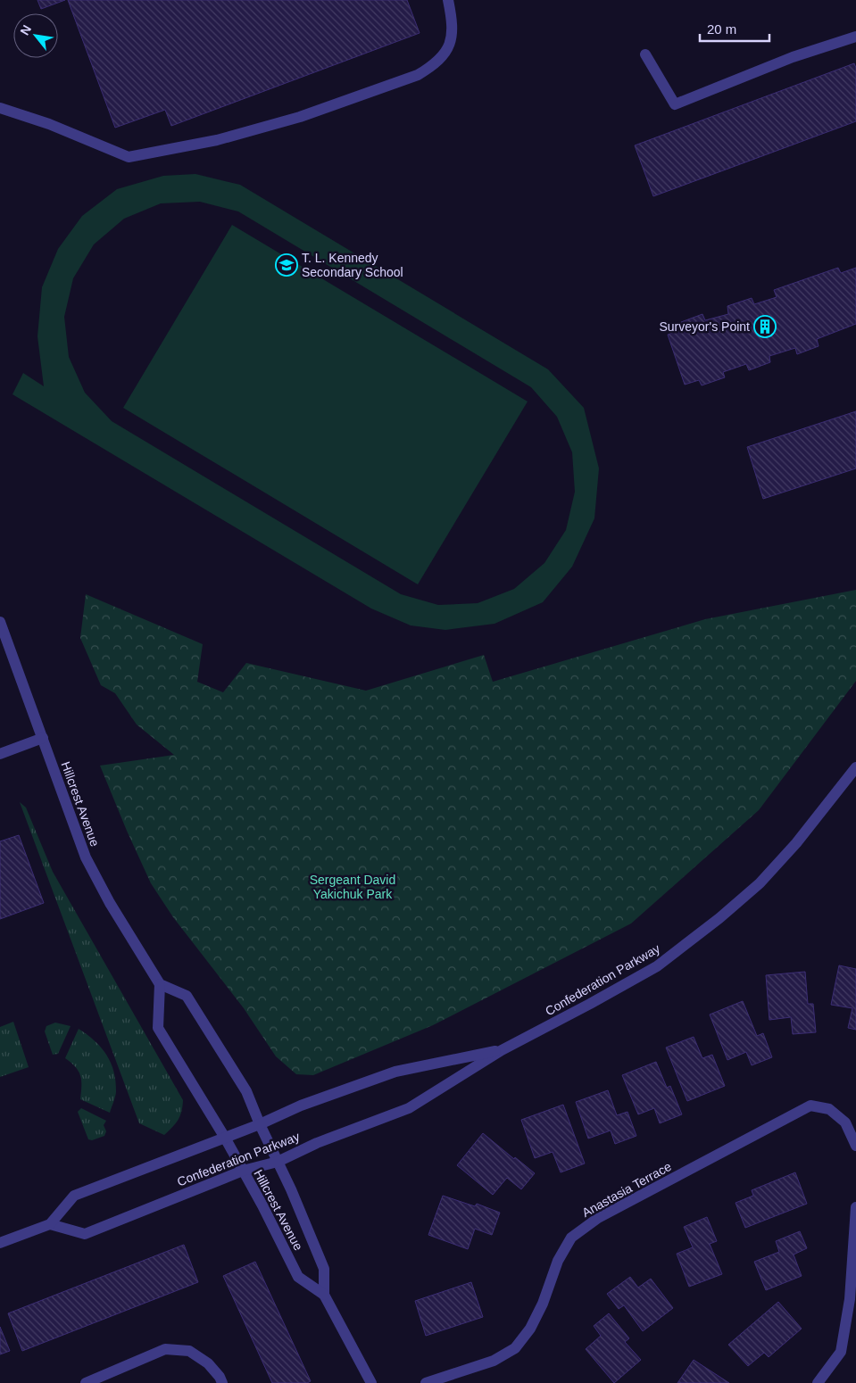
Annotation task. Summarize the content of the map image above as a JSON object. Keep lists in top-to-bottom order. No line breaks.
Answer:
{"streets":{"street":["Hillcrest Avenue","Confederation Parkway","Anastasia Terrace"]},"crossings":[["Hillcrest Avenue","Confederation Parkway"]],"parks":["Sergeant David Yakichuk Park"],"places":{"school or university":["T. L. Kennedy Secondary School"],"building":["Surveyor's Point"]},"scale_bar":"20 m","north":"top left"}
